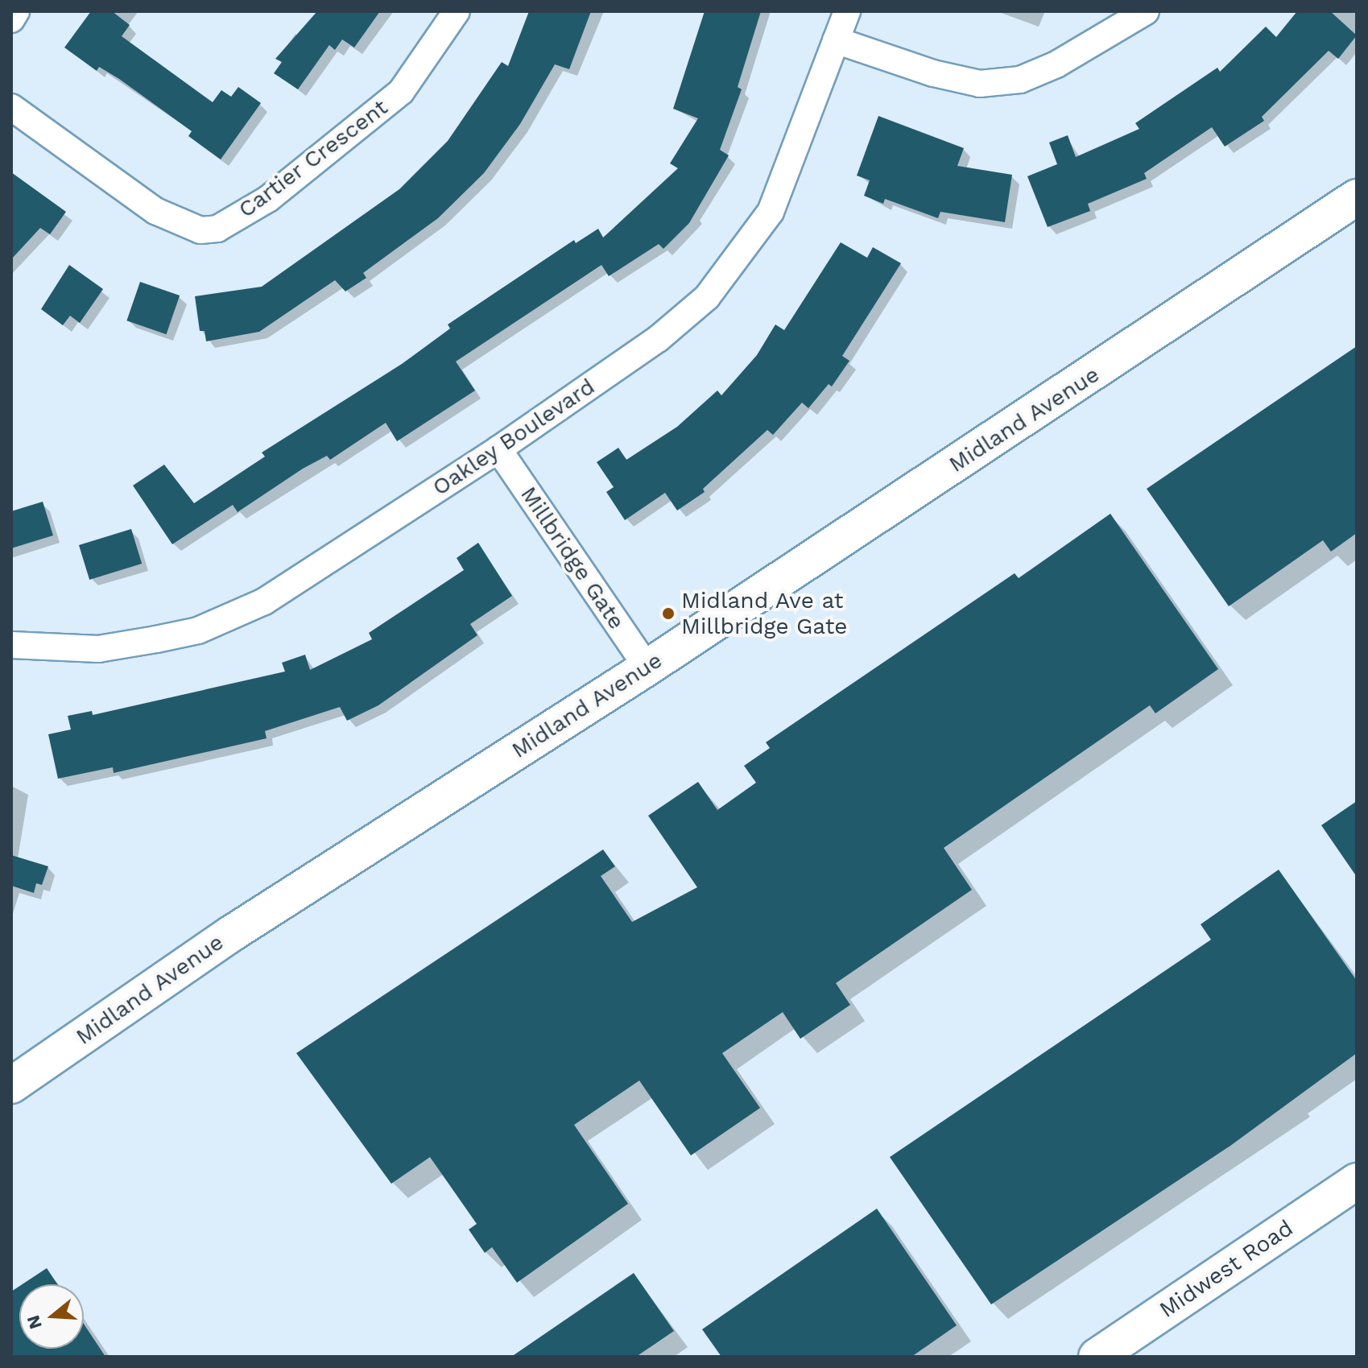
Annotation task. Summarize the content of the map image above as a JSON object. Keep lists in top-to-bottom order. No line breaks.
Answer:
{"streets":{"main road":["Midland Avenue","Midwest Road"],"street":["Cartier Crescent","Oakley Boulevard","Millbridge Gate"]},"crossings":[["Midland Avenue","Millbridge Gate"],["Oakley Boulevard","Millbridge Gate"]],"places":["Midland Ave at Millbridge Gate"],"north":"left"}
